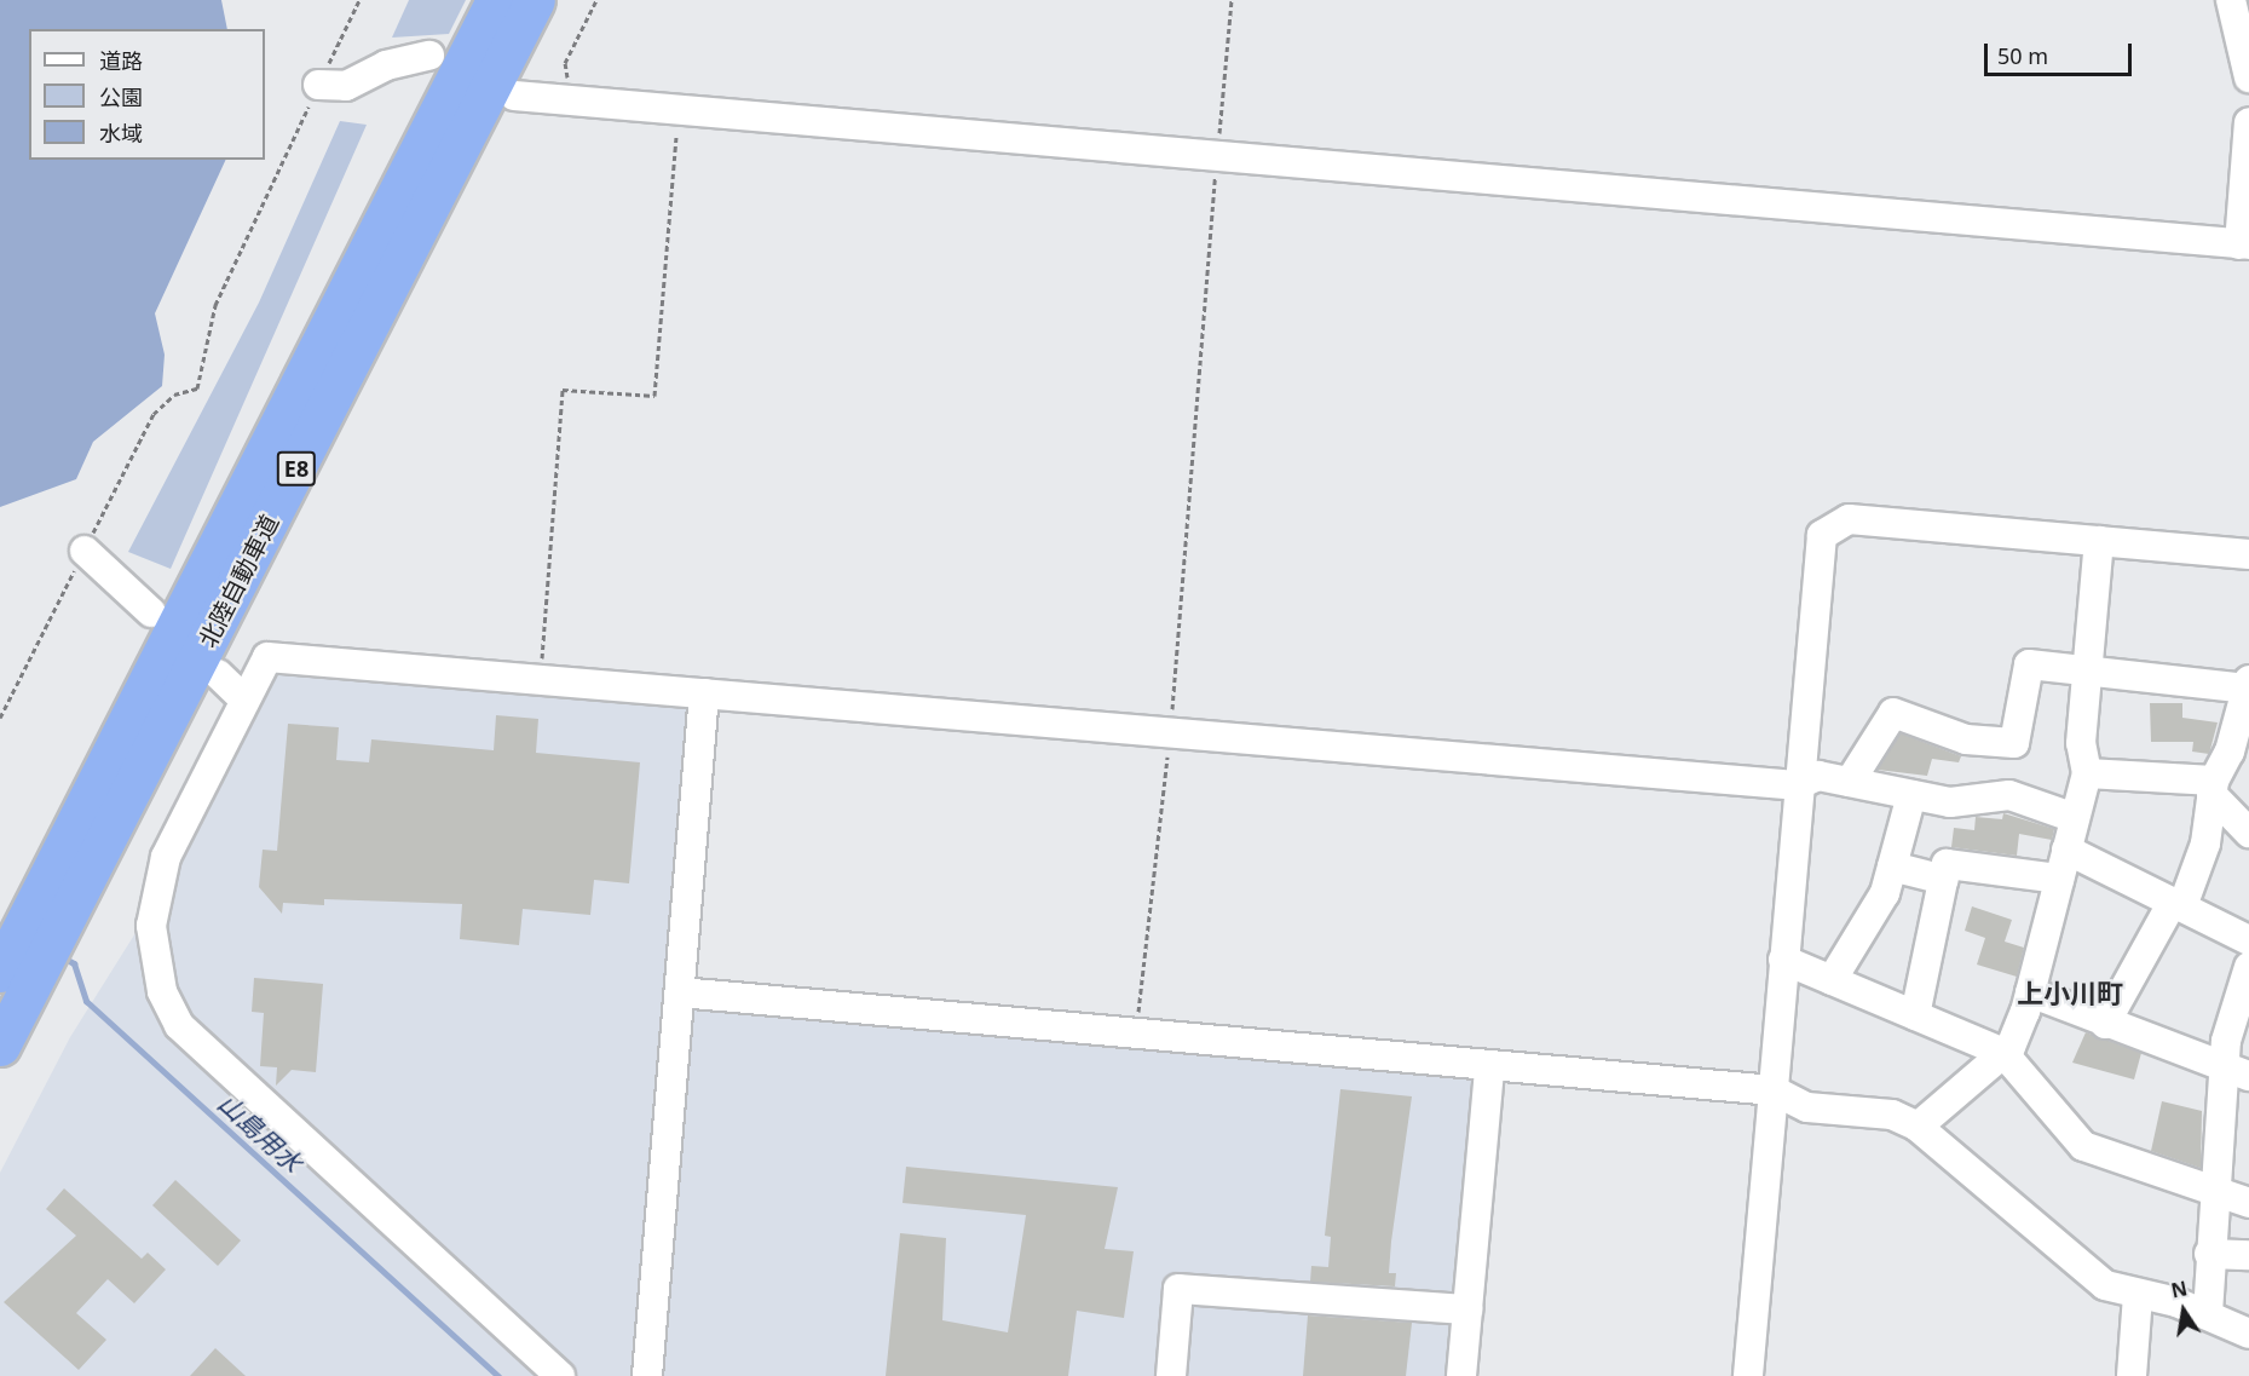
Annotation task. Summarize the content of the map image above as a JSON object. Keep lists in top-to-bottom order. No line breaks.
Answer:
{"streets":{"highway":["E8","北陸自動車道"]},"districts":["上小川町"],"water":["山島用水"],"legend":["道路","公園","水域"],"scale_bar":"50 m","north":"top"}
